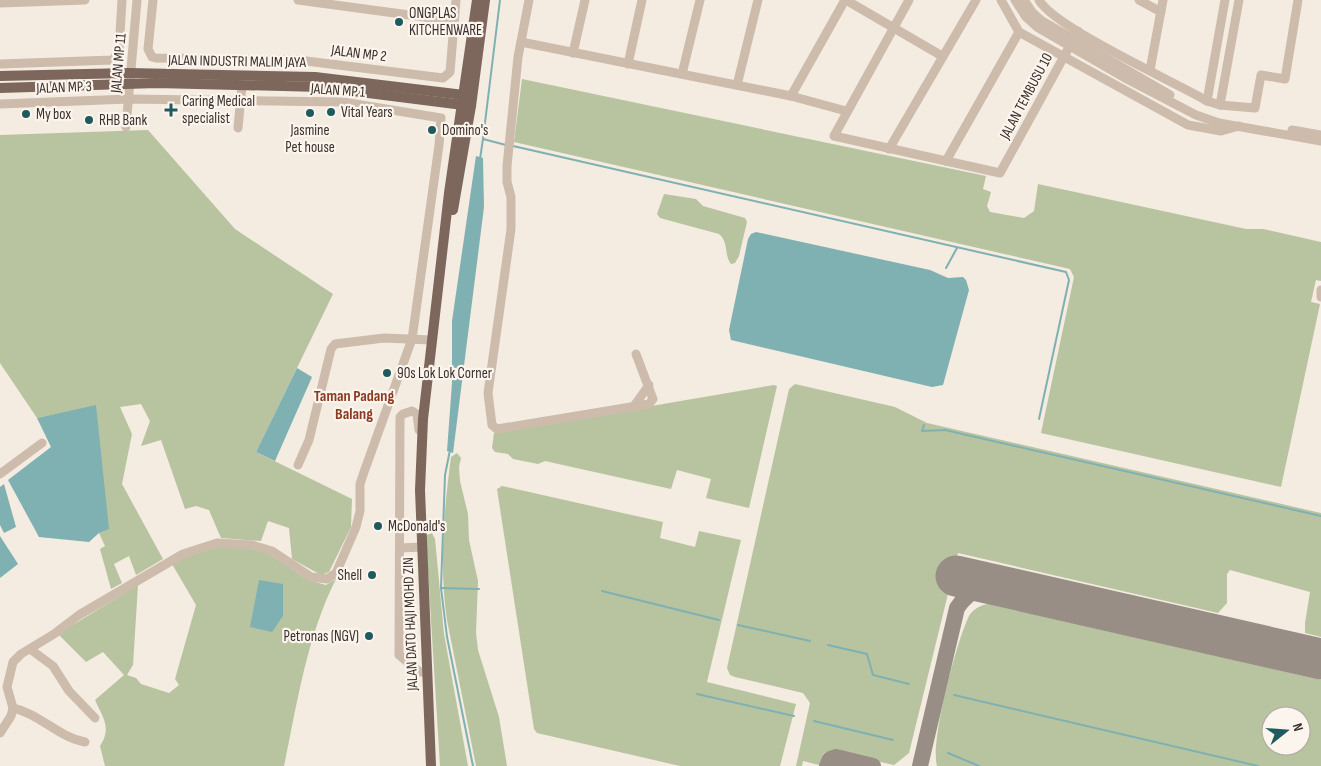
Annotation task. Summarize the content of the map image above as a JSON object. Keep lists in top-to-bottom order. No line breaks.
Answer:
{"streets":{"main road":["JALAN INDUSTRI MALIM JAYA","JALAN DATO HAJI MOHD ZIN"],"street":["JALAN MP 2","JALAN MP 11","JALAN MP 3","JALAN MP 1","JALAN TEMBUSU 10"]},"crossings":[["JALAN INDUSTRI MALIM JAYA","JALAN MP 11"],["JALAN MP 11","JALAN MP 3"],["JALAN MP 11","JALAN MP 1"],["JALAN MP 3","JALAN MP 1"]],"districts":["Taman Padang Balang"],"places":{"other":["ONGPLAS KITCHENWARE","Vital Years","Jasmine Pet house","My box","RHB Bank","Domino's","90s Lok Lok Corner","McDonald's","Shell","Petronas (NGV)"],"health":["Caring Medical specialist"]},"north":"right"}
